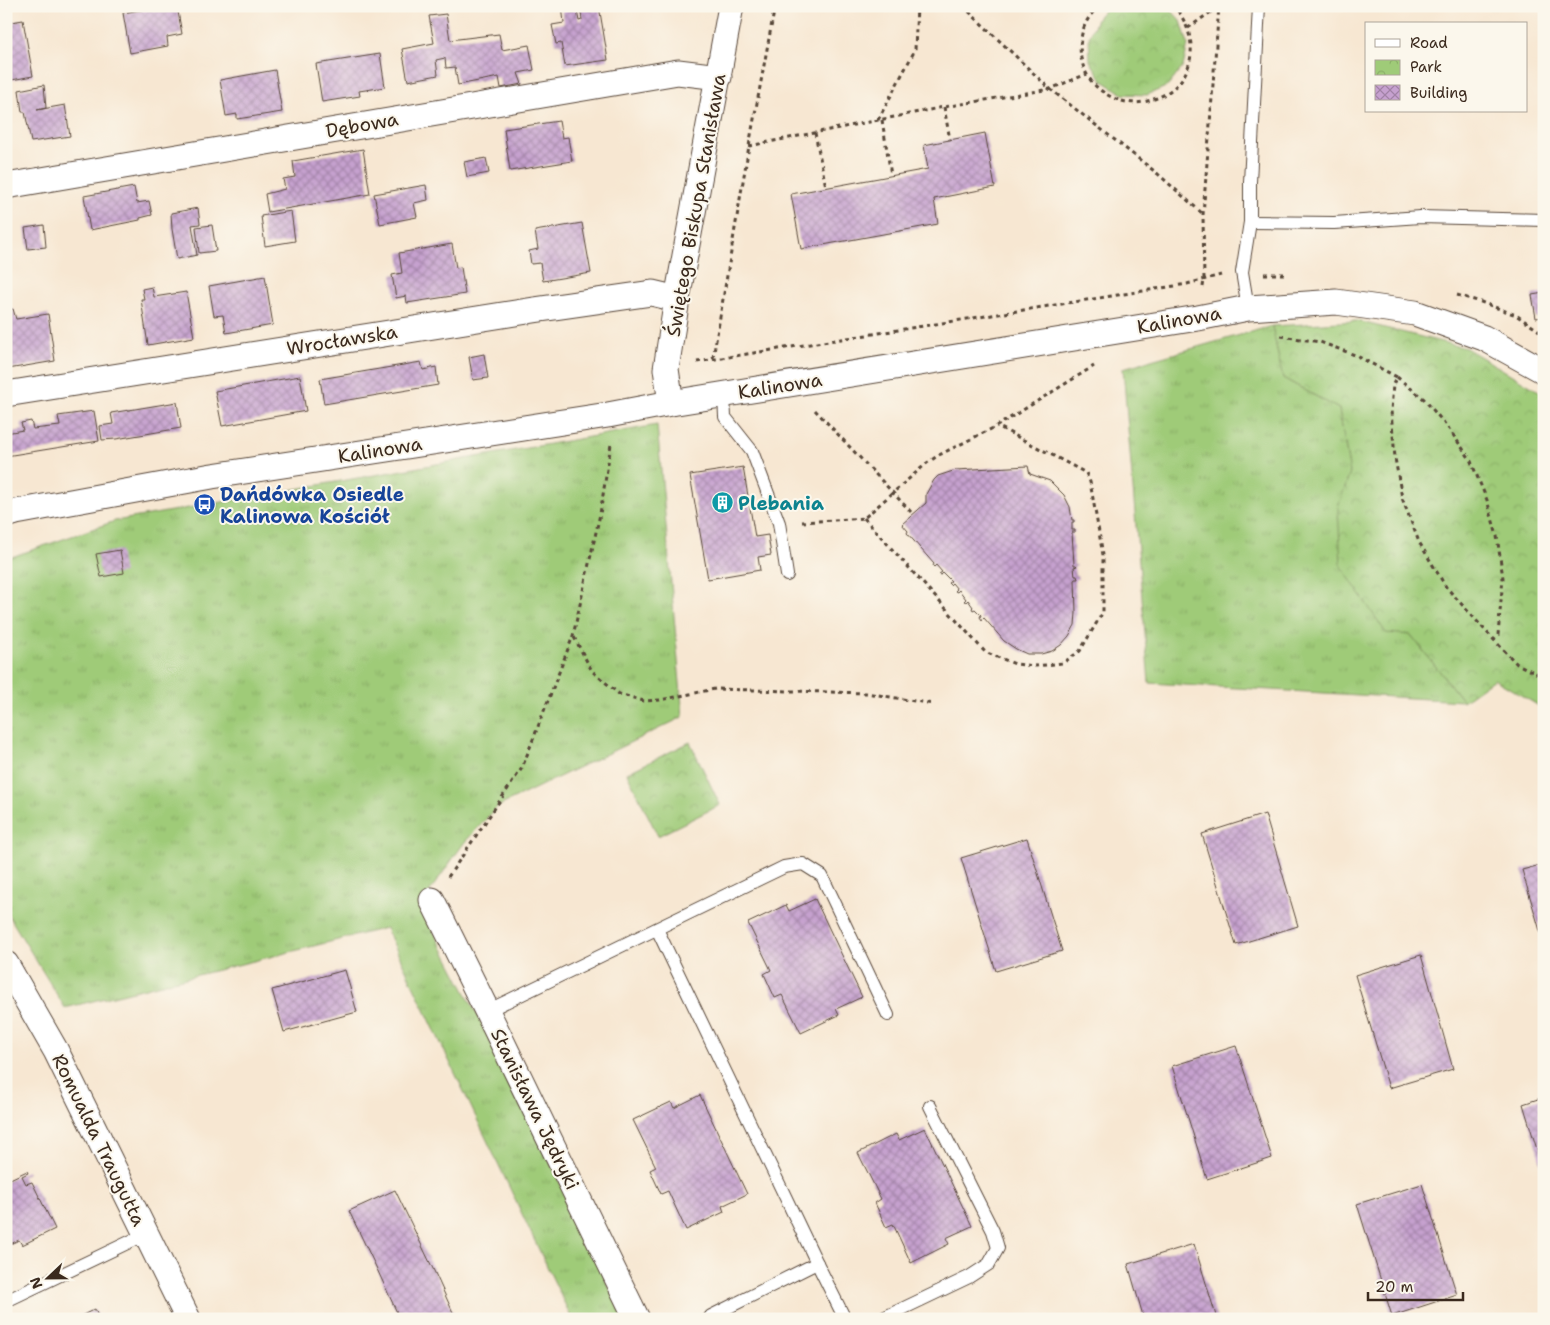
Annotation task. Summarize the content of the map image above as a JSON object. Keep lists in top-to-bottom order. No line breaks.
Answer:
{"streets":{"street":["Dębowa","Świętego Biskupa Stanisława","Kalinowa","Wrocławska","Stanisława Jędryki","Romualda Traugutta"]},"crossings":[["Dębowa","Świętego Biskupa Stanisława"],["Świętego Biskupa Stanisława","Kalinowa"],["Świętego Biskupa Stanisława","Wrocławska"]],"places":{"building":["Plebania"],"bus stop":["Dańdówka Osiedle Kalinowa Kościół"]},"legend":["Road","Park","Building"],"scale_bar":"20 m","north":"left"}
